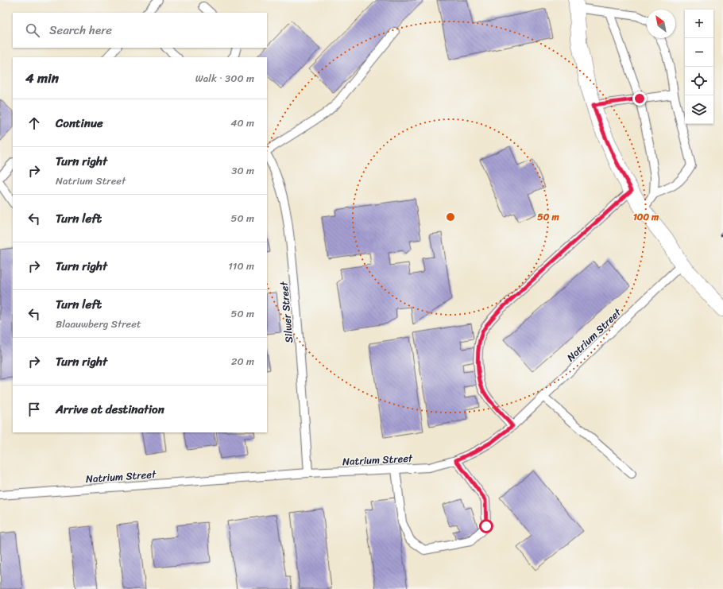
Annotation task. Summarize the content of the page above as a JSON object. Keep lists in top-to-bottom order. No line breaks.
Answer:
{"streets":{"lane":["Silwer Street","Natrium Street"]},"crossings":[["Silwer Street","Natrium Street"]],"north":"top left","page":{"map_buttons":["+","−"],"search":"Search here","heading":["4 min","Walk · 300 m"],"list":[["Continue","40 m"],["Turn right","Natrium Street","30 m"],["Turn left","50 m"],["Turn right","110 m"],["Turn left","Blaauwberg Street","50 m"],["Turn right","20 m"],"Arrive at destination"]},"rings":["50 m","100 m"]}
